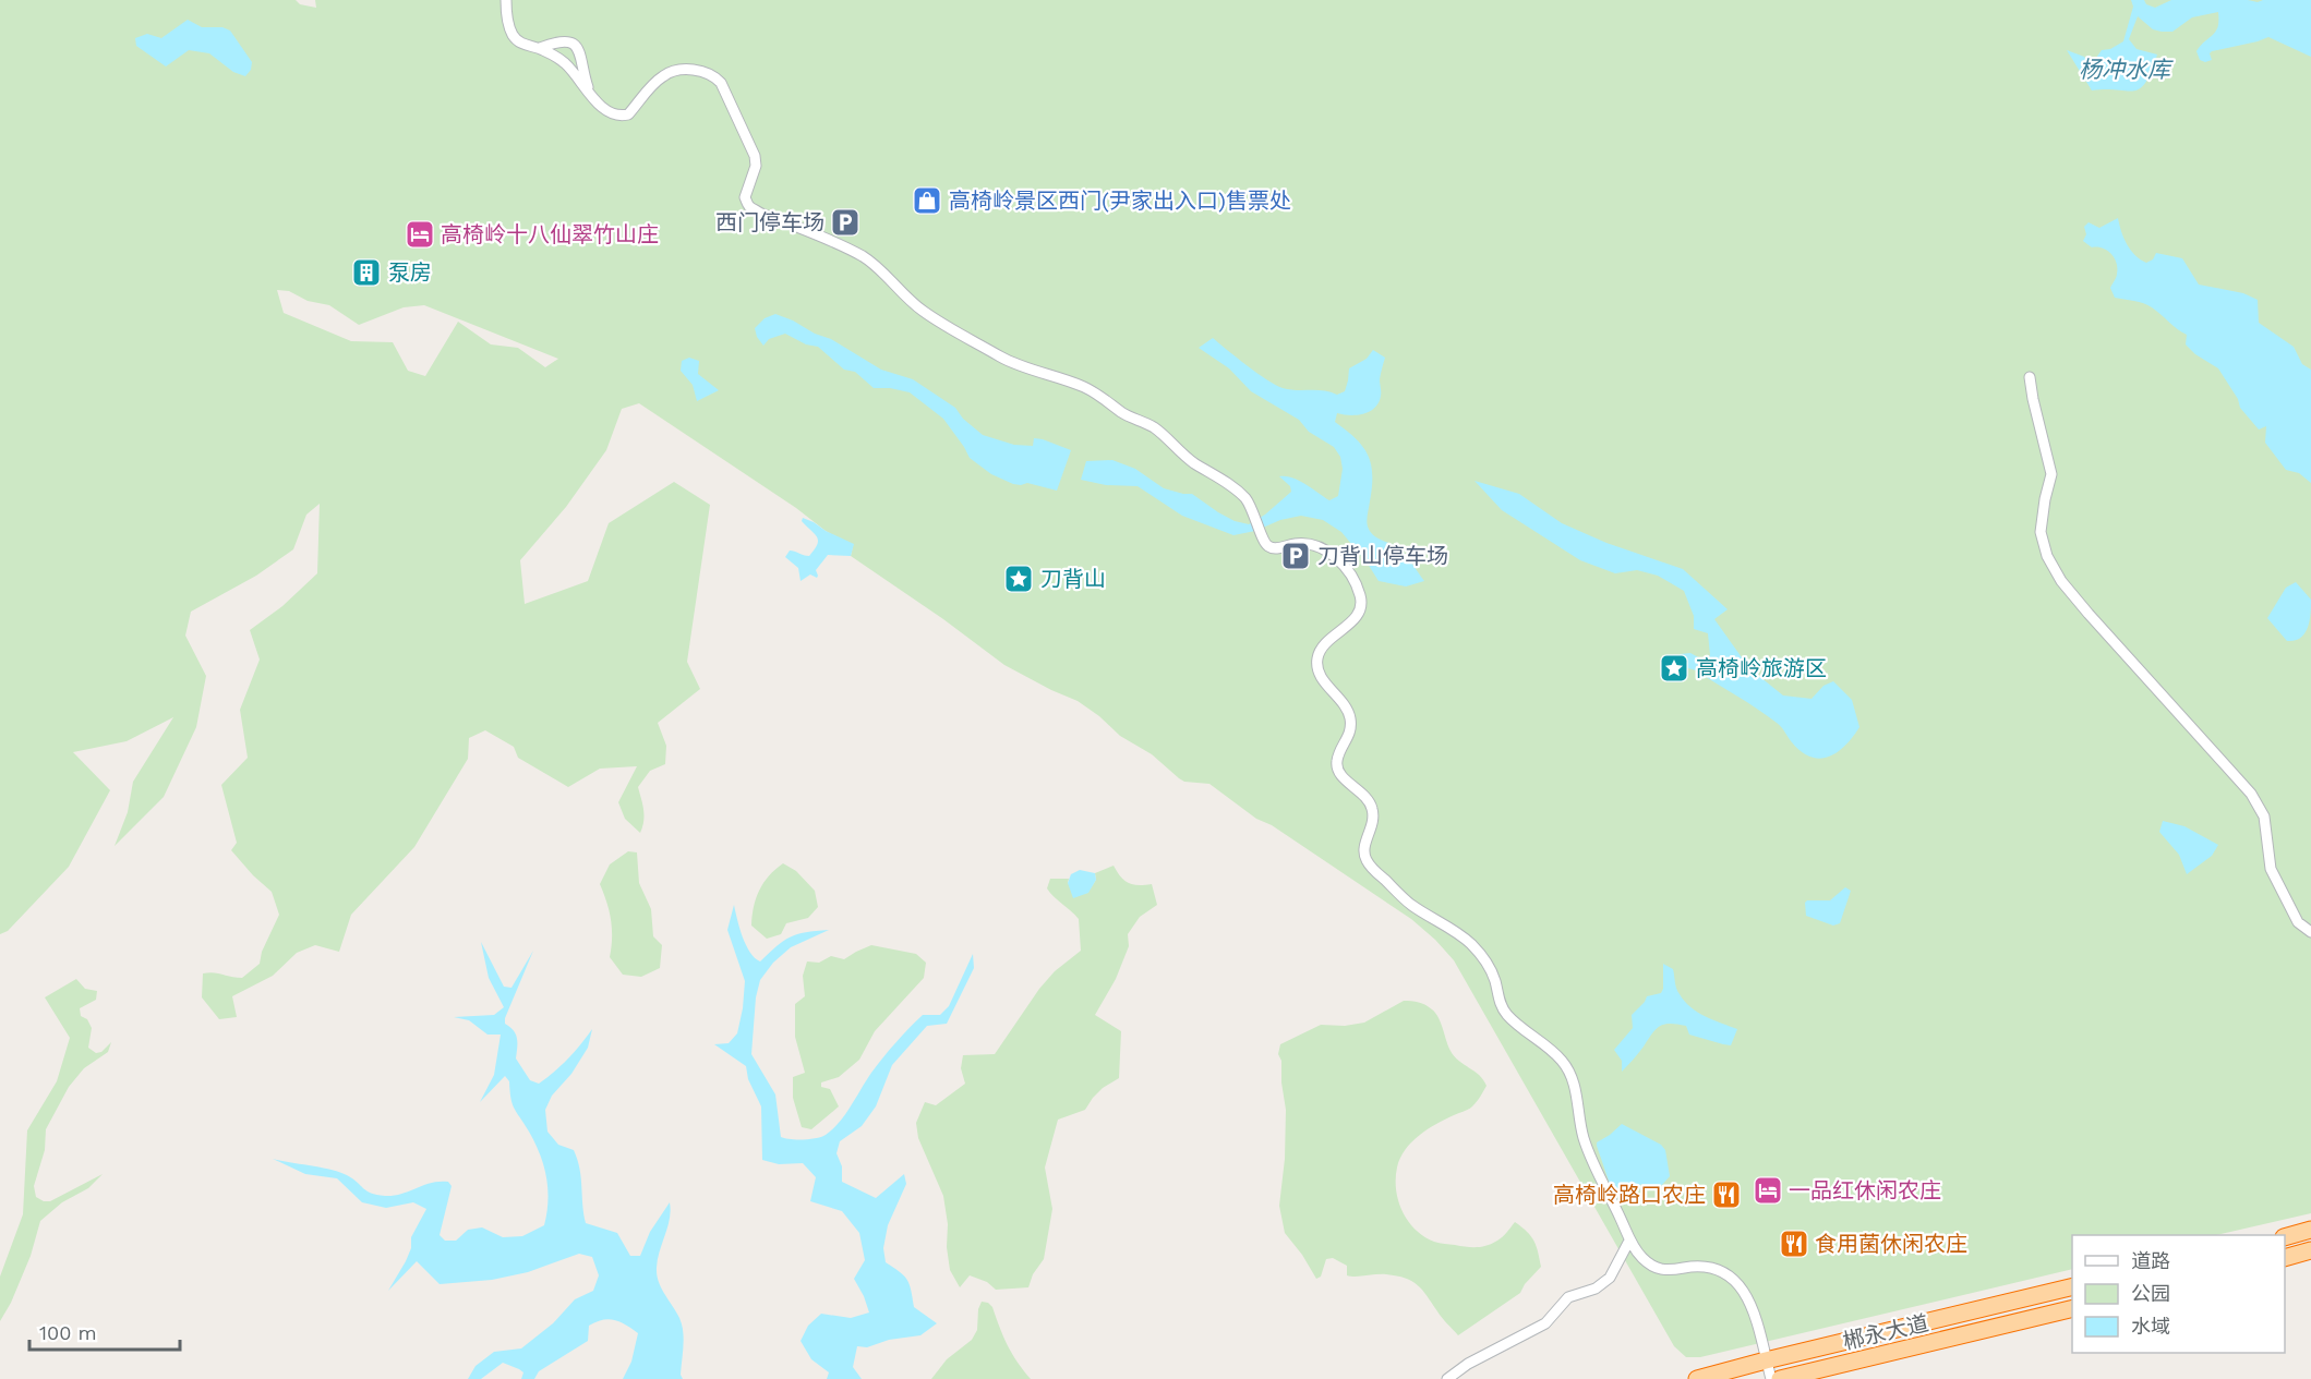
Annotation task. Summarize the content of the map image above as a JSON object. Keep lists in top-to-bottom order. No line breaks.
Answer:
{"streets":{"highway":["郴永大道"]},"water":["杨冲水库"],"places":{"shop":["高椅岭景区西门(尹家出入口)售票处"],"parking":["西门停车场","刀背山停车场"],"hotel":["高椅岭十八仙翠竹山庄","一品红休闲农庄"],"building":["泵房"],"place":["刀背山","高椅岭旅游区"],"restaurant":["高椅岭路口农庄","食用菌休闲农庄"]},"legend":["道路","公园","水域"],"scale_bar":"100 m"}
